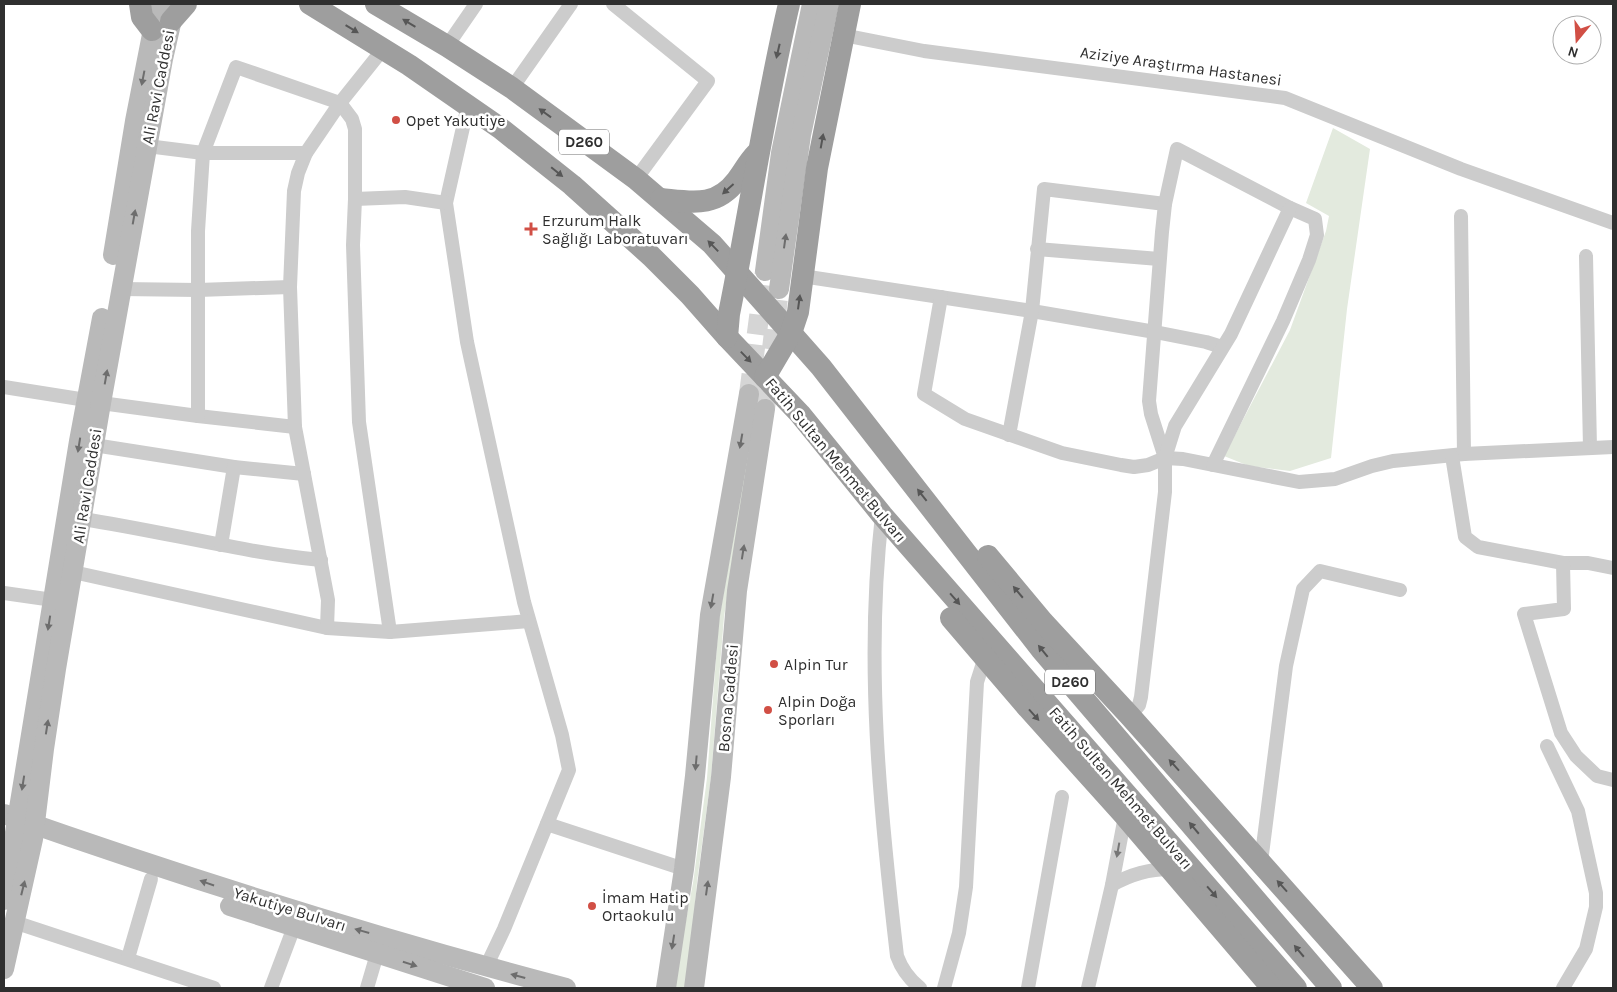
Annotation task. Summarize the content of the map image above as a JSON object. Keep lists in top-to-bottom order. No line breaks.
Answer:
{"streets":{"highway":["D260","Fatih Sultan Mehmet Bulvarı"],"main road":["Ali Ravi Caddesi","Bosna Caddesi","Yakutiye Bulvarı"],"street":["Aziziye Araştırma Hastanesi"]},"crossings":[["Ali Ravi Caddesi","Yakutiye Bulvarı"]],"places":{"other":["Opet Yakutiye","Alpin Tur","Alpin Doğa Sporları","İmam Hatip Ortaokulu"],"health":["Erzurum Halk Sağlığı Laboratuvarı"]},"north":"bottom"}
